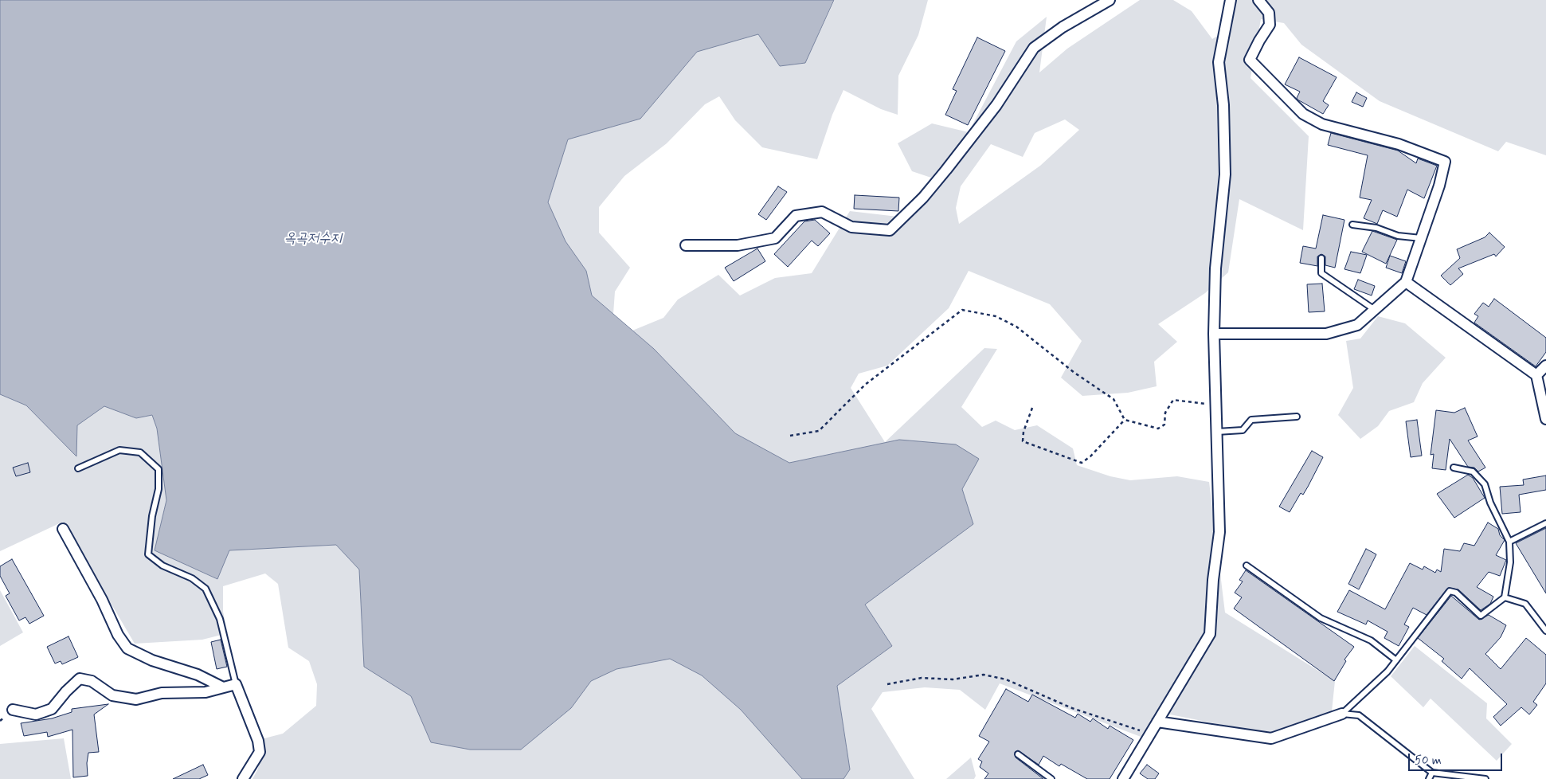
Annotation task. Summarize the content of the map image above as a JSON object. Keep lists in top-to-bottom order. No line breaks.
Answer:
{"water":["옥곡저수지"],"scale_bar":"50 m"}
